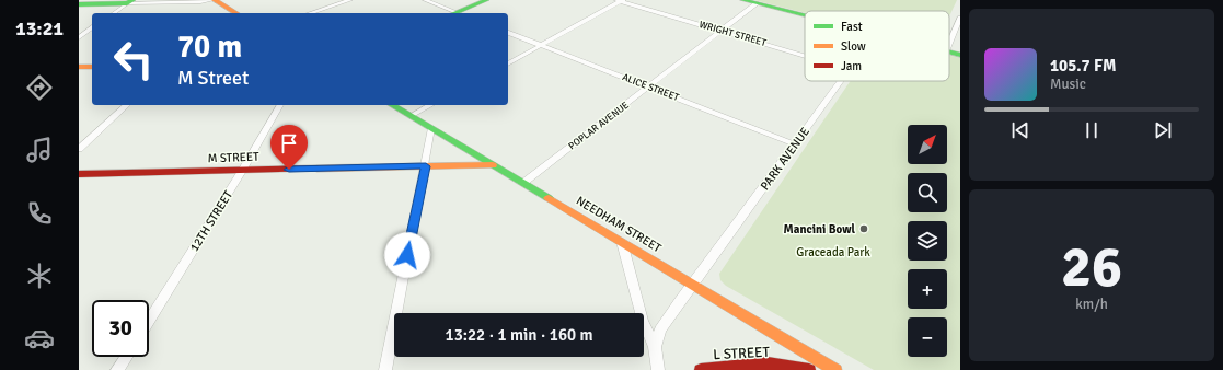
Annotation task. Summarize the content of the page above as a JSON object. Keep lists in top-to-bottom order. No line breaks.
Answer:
{"streets":{"street":["WRIGHT STREET","ALICE STREET","POPLAR AVENUE","M STREET","PARK AVENUE","12TH STREET","NEEDHAM STREET","L STREET"]},"crossings":[["WRIGHT STREET","POPLAR AVENUE"],["ALICE STREET","POPLAR AVENUE"],["ALICE STREET","PARK AVENUE"],["POPLAR AVENUE","NEEDHAM STREET"],["M STREET","12TH STREET"],["M STREET","NEEDHAM STREET"],["PARK AVENUE","NEEDHAM STREET"]],"parks":["Graceada Park"],"places":["Mancini Bowl"],"legend":["Fast","Slow","Jam"],"north":"top right","page":{"tabs":"13:21","turn":["70 m","M Street"],"song":["105.7 FM","Music"],"map_buttons":["+","−"],"tile":["26","km/h"],"limit":"30","trip":"13:22 · 1 min · 160 m"}}
